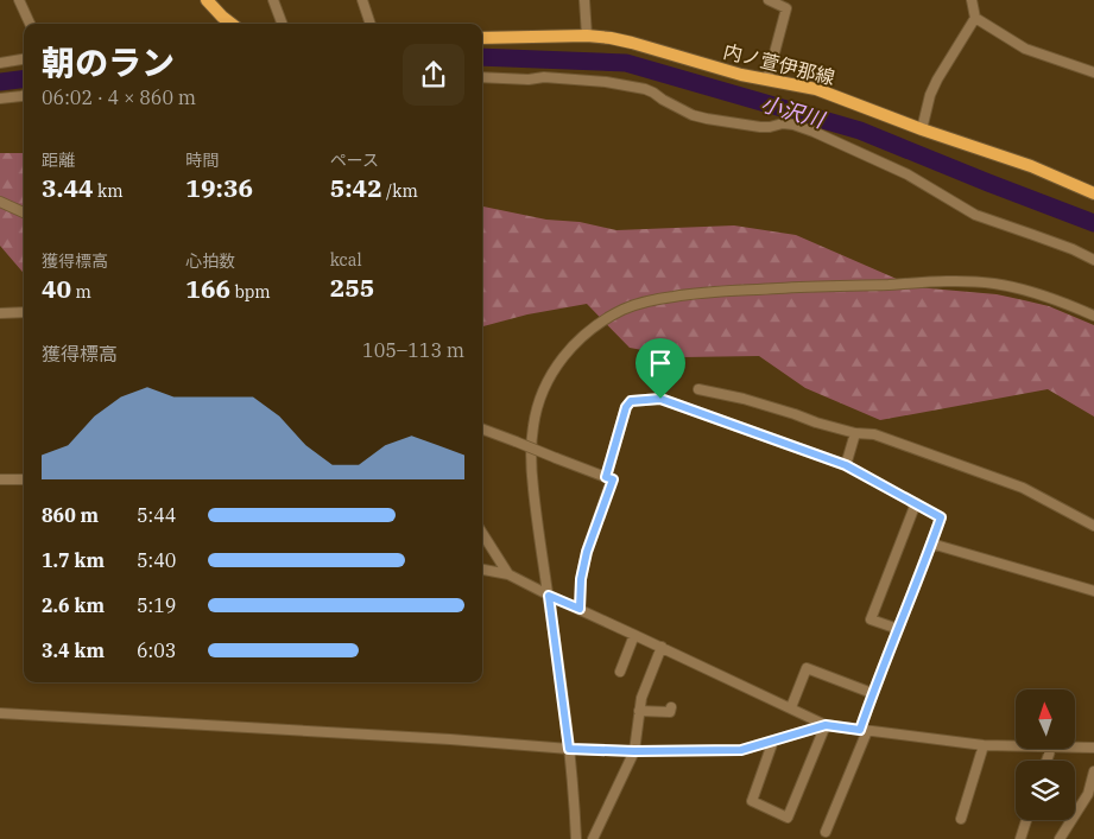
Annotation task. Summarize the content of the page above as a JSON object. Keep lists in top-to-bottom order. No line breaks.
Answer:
{"streets":{"main road":["内ノ萱伊那線"]},"water":["小沢川"],"north":"top","page":{"heading":["朝のラン","06:02 · 4 × 860 m"],"stats":[["距離","3.44 km"],["時間","19:36"],["ペース","5:42 /km"],["獲得標高","40 m"],["心拍数","166 bpm"],["kcal","255"]],"chart":["獲得標高","105–113 m"],"list":[{"name":"860 m","note":"5:44"},{"name":"1.7 km","note":"5:40"},{"name":"2.6 km","note":"5:19"},{"name":"3.4 km","note":"6:03"}]}}
